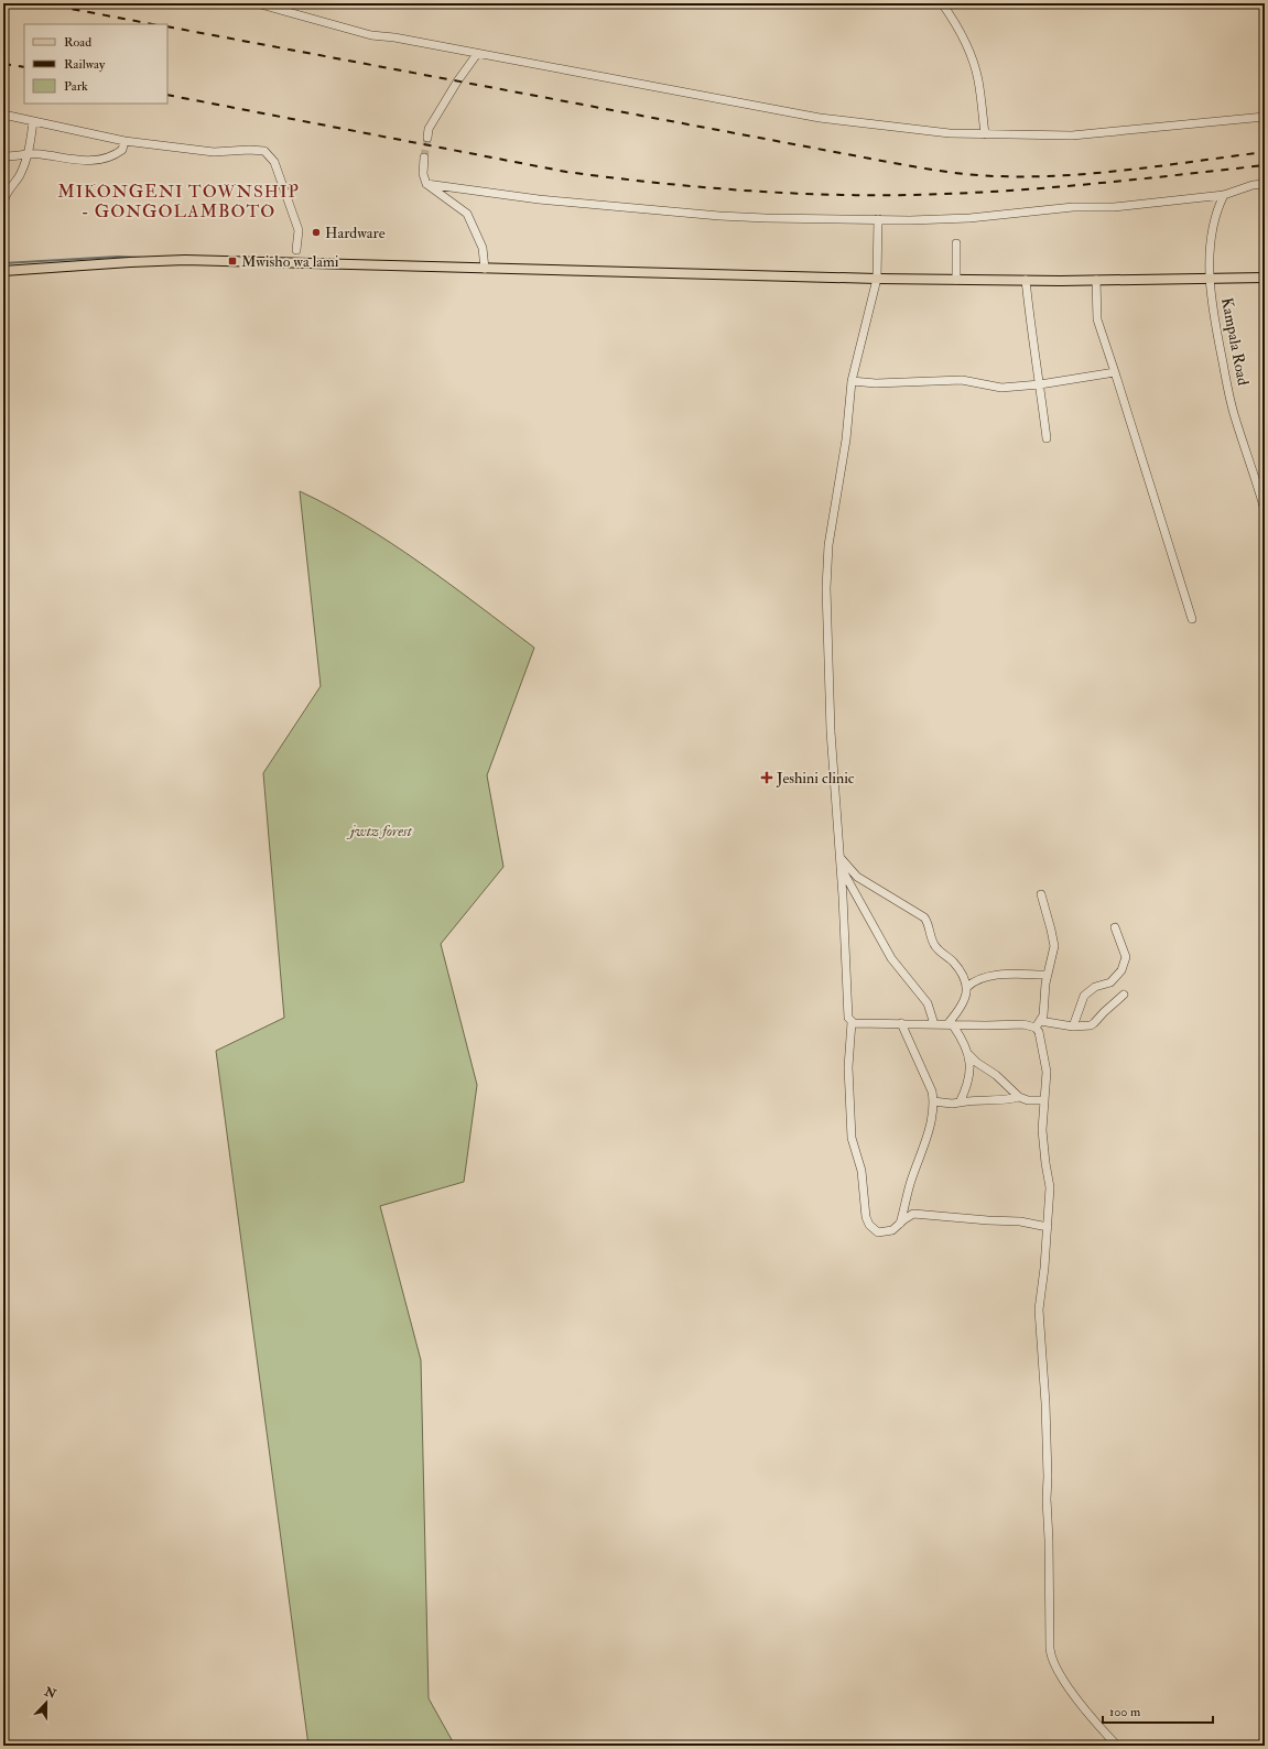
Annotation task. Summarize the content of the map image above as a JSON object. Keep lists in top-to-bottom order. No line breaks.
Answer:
{"streets":{"street":["Kampala Road"]},"districts":["MIKONGENI TOWNSHIP - GONGOLAMBOTO"],"parks":["jwtz forest"],"places":{"other":["Hardware"],"transit":["Mwisho wa lami"],"health":["Jeshini clinic"]},"legend":["Road","Railway","Park"],"scale_bar":"100 m","north":"top"}
